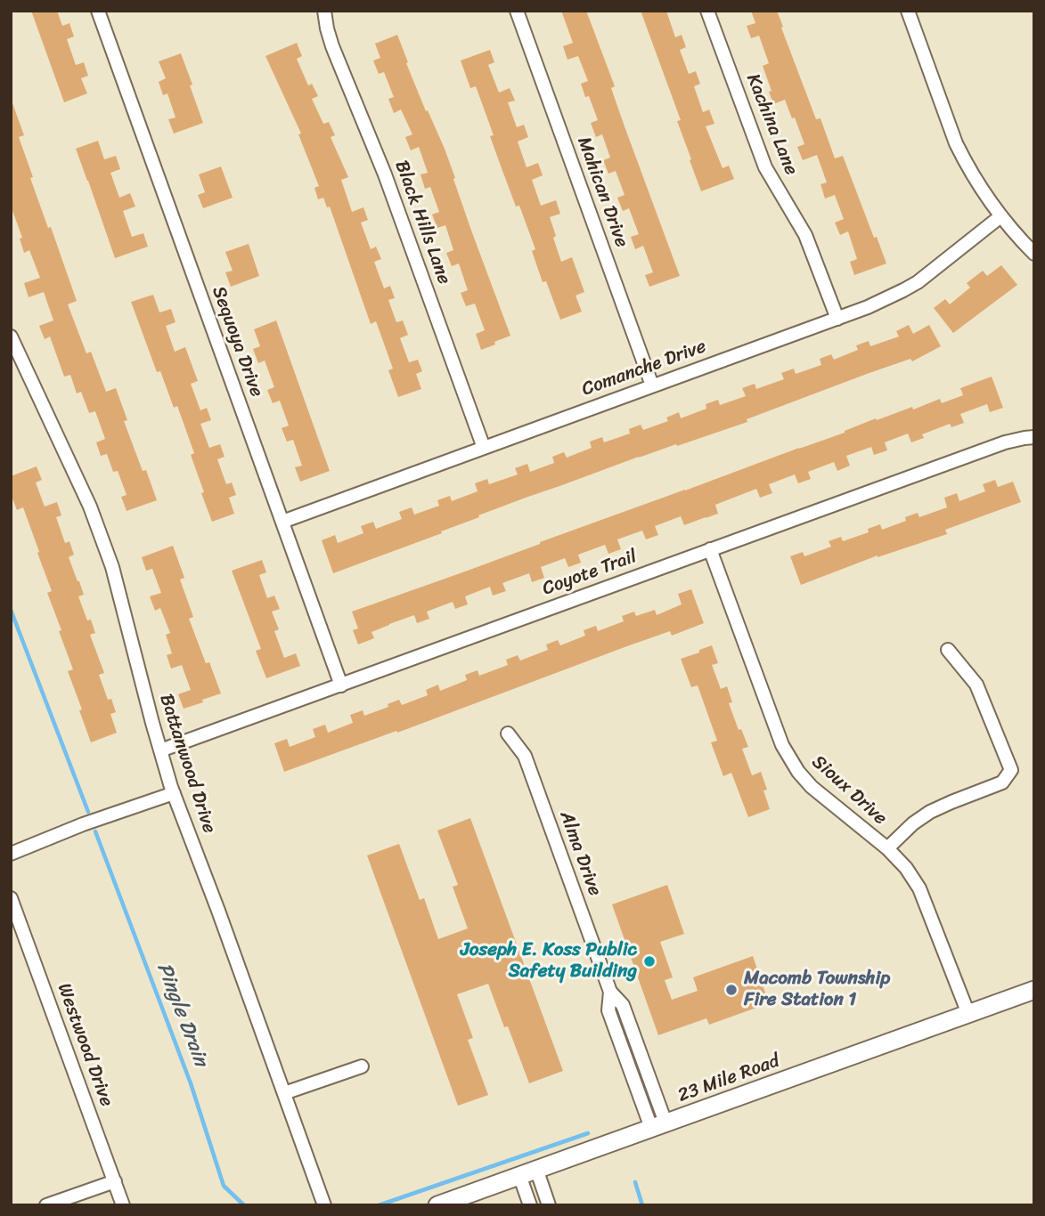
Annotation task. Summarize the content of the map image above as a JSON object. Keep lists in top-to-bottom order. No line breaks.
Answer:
{"streets":{"main road":["23 Mile Road"],"street":["Kachina Lane","Mahican Drive","Black Hills Lane","Sequoya Drive","Comanche Drive","Coyote Trail","Battanwood Drive","Sioux Drive","Alma Drive","Westwood Drive"]},"crossings":[["Kachina Lane","Comanche Drive"],["Mahican Drive","Comanche Drive"],["Black Hills Lane","Comanche Drive"],["Sequoya Drive","Comanche Drive"],["Sequoya Drive","Coyote Trail"],["Coyote Trail","Battanwood Drive"],["Coyote Trail","Sioux Drive"],["Sioux Drive","23 Mile Road"],["Alma Drive","23 Mile Road"]],"water":["Pingle Drain"],"places":["Joseph E. Koss Public Safety Building","Macomb Township Fire Station 1"]}
